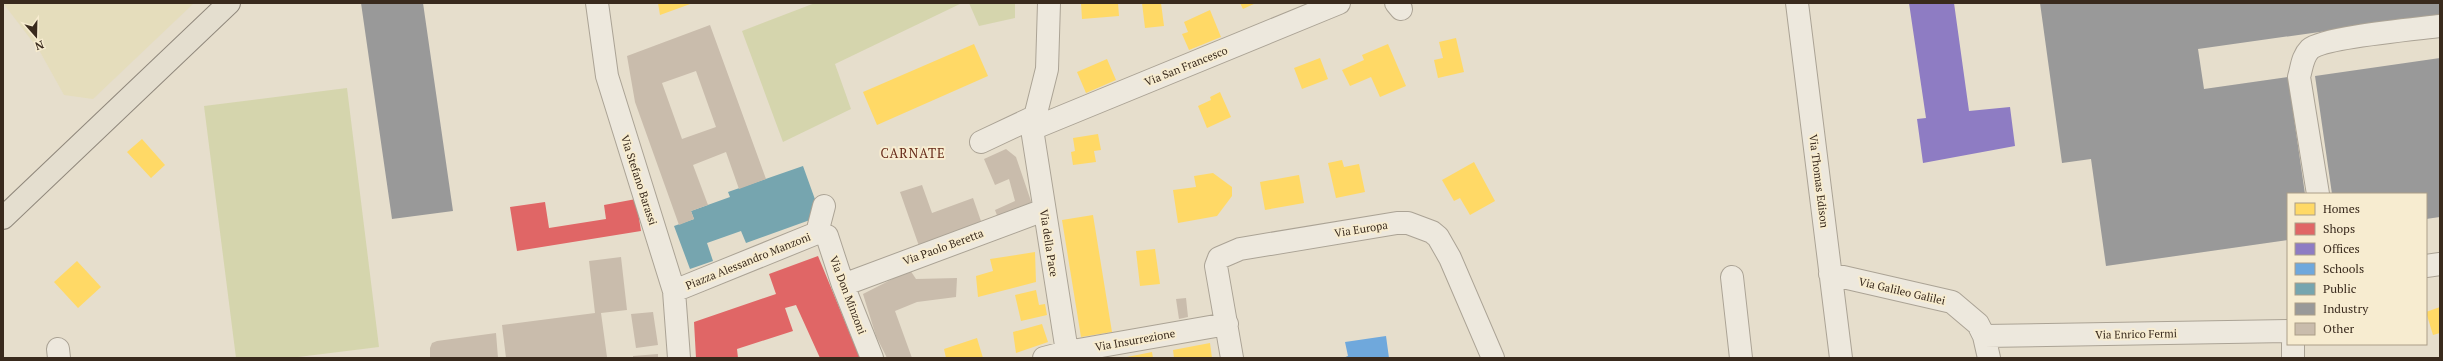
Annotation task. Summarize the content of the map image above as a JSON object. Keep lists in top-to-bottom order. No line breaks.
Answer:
{"streets":{"street":["Via San Francesco","Via Stefano Barassi","Via Thomas Edison","Via Europa","Via della Pace","Via Paolo Beretta","Piazza Alessandro Manzoni","Via Galileo Galilei","Via Don Minzoni","Via Enrico Fermi","Via Insurrezione"]},"crossings":[["Via San Francesco","Via della Pace"],["Via Stefano Barassi","Piazza Alessandro Manzoni"],["Via Thomas Edison","Via Galileo Galilei"],["Via Europa","Via Insurrezione"],["Via della Pace","Via Paolo Beretta"],["Via della Pace","Via Insurrezione"],["Via Paolo Beretta","Via Don Minzoni"],["Piazza Alessandro Manzoni","Via Don Minzoni"],["Via Galileo Galilei","Via Enrico Fermi"]],"districts":["CARNATE"],"legend":["Homes","Shops","Offices","Schools","Public","Industry","Other"],"north":"bottom"}
